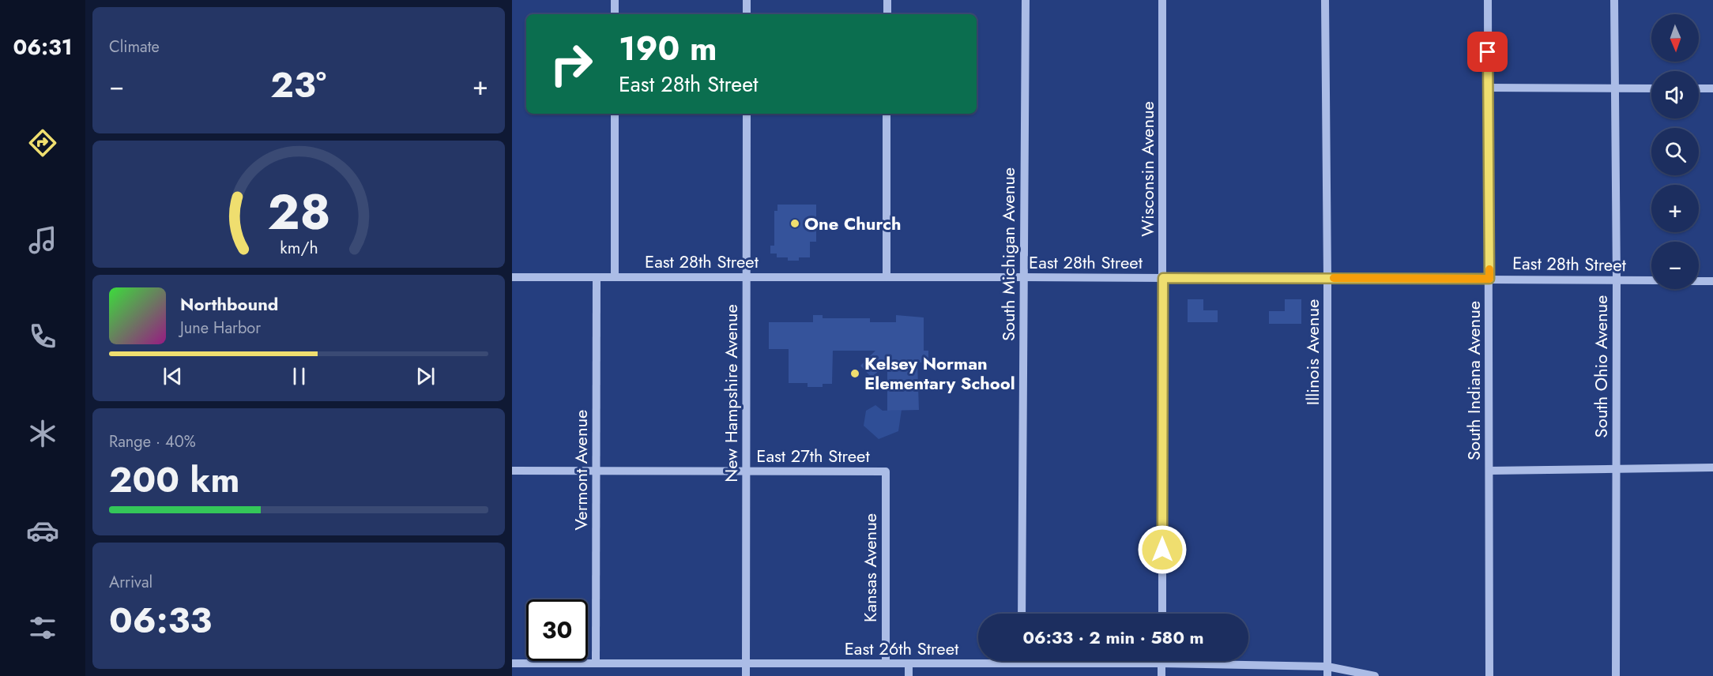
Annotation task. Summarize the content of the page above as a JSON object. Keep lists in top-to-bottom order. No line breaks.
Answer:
{"streets":{"street":["Wisconsin Avenue","South Michigan Avenue","East 28th Street","Illinois Avenue","South Ohio Avenue","South Indiana Avenue","New Hampshire Avenue","East 27th Street","Vermont Avenue","Kansas Avenue","East 26th Street"]},"crossings":[["Wisconsin Avenue","East 28th Street"],["South Michigan Avenue","East 28th Street"],["East 28th Street","Illinois Avenue"],["East 28th Street","South Ohio Avenue"],["East 28th Street","South Indiana Avenue"],["East 28th Street","New Hampshire Avenue"],["East 28th Street","Vermont Avenue"],["Illinois Avenue","East 26th Street"],["New Hampshire Avenue","East 27th Street"],["New Hampshire Avenue","East 26th Street"],["East 27th Street","Vermont Avenue"],["East 27th Street","Kansas Avenue"],["Vermont Avenue","East 26th Street"],["Kansas Avenue","East 26th Street"]],"places":["One Church","Kelsey Norman Elementary School"],"north":"bottom","page":{"tabs":"06:31","tile":["Climate",["Range · 40%","200 km"],["Arrival","06:33"]],"map_buttons":["+","−"],"turn":["190 m","East 28th Street"],"heat":["−","23°","+"],"song":["Northbound","June Harbor"],"limit":"30","trip":"06:33 · 2 min · 580 m","gauge":["28","km/h"]}}
